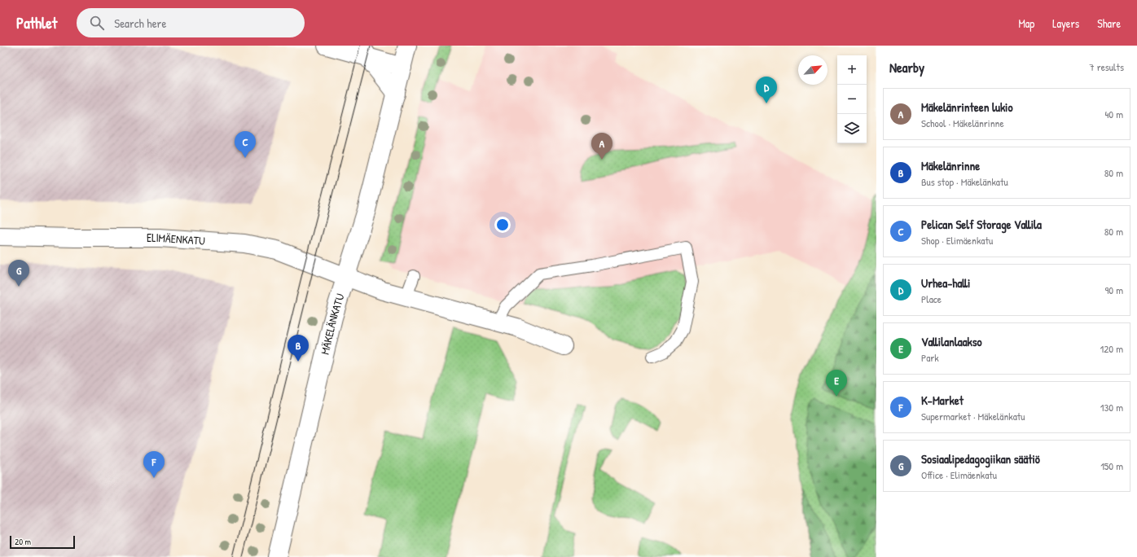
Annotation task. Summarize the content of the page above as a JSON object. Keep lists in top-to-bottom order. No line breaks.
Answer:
{"streets":{"main road":["ELIMÄENKATU","MÄKELÄNKATU"]},"crossings":[["ELIMÄENKATU","MÄKELÄNKATU"]],"scale_bar":"20 m","north":"top right","page":{"header":"Pathlet","search":"Search here","nav":["Map","Layers","Share"],"heading":["Nearby","7 results"],"map_buttons":["+","−"],"pins":["D","C","A","G","B","E","F"],"list":[{"mark":"A","name":"Mäkelänrinteen lukio","note":"School · Mäkelänrinne","value":"40 m"},{"mark":"B","name":"Mäkelänrinne","note":"Bus stop · Mäkelänkatu","value":"80 m"},{"mark":"C","name":"Pelican Self Storage Vallila","note":"Shop · Elimäenkatu","value":"80 m"},{"mark":"D","name":"Urhea-halli","note":"Place","value":"90 m"},{"mark":"E","name":"Vallilanlaakso","note":"Park","value":"120 m"},{"mark":"F","name":"K-Market","note":"Supermarket · Mäkelänkatu","value":"130 m"},{"mark":"G","name":"Sosiaalipedagogiikan säätiö","note":"Office · Elimäenkatu","value":"150 m"}],"scale":"20 m"}}
